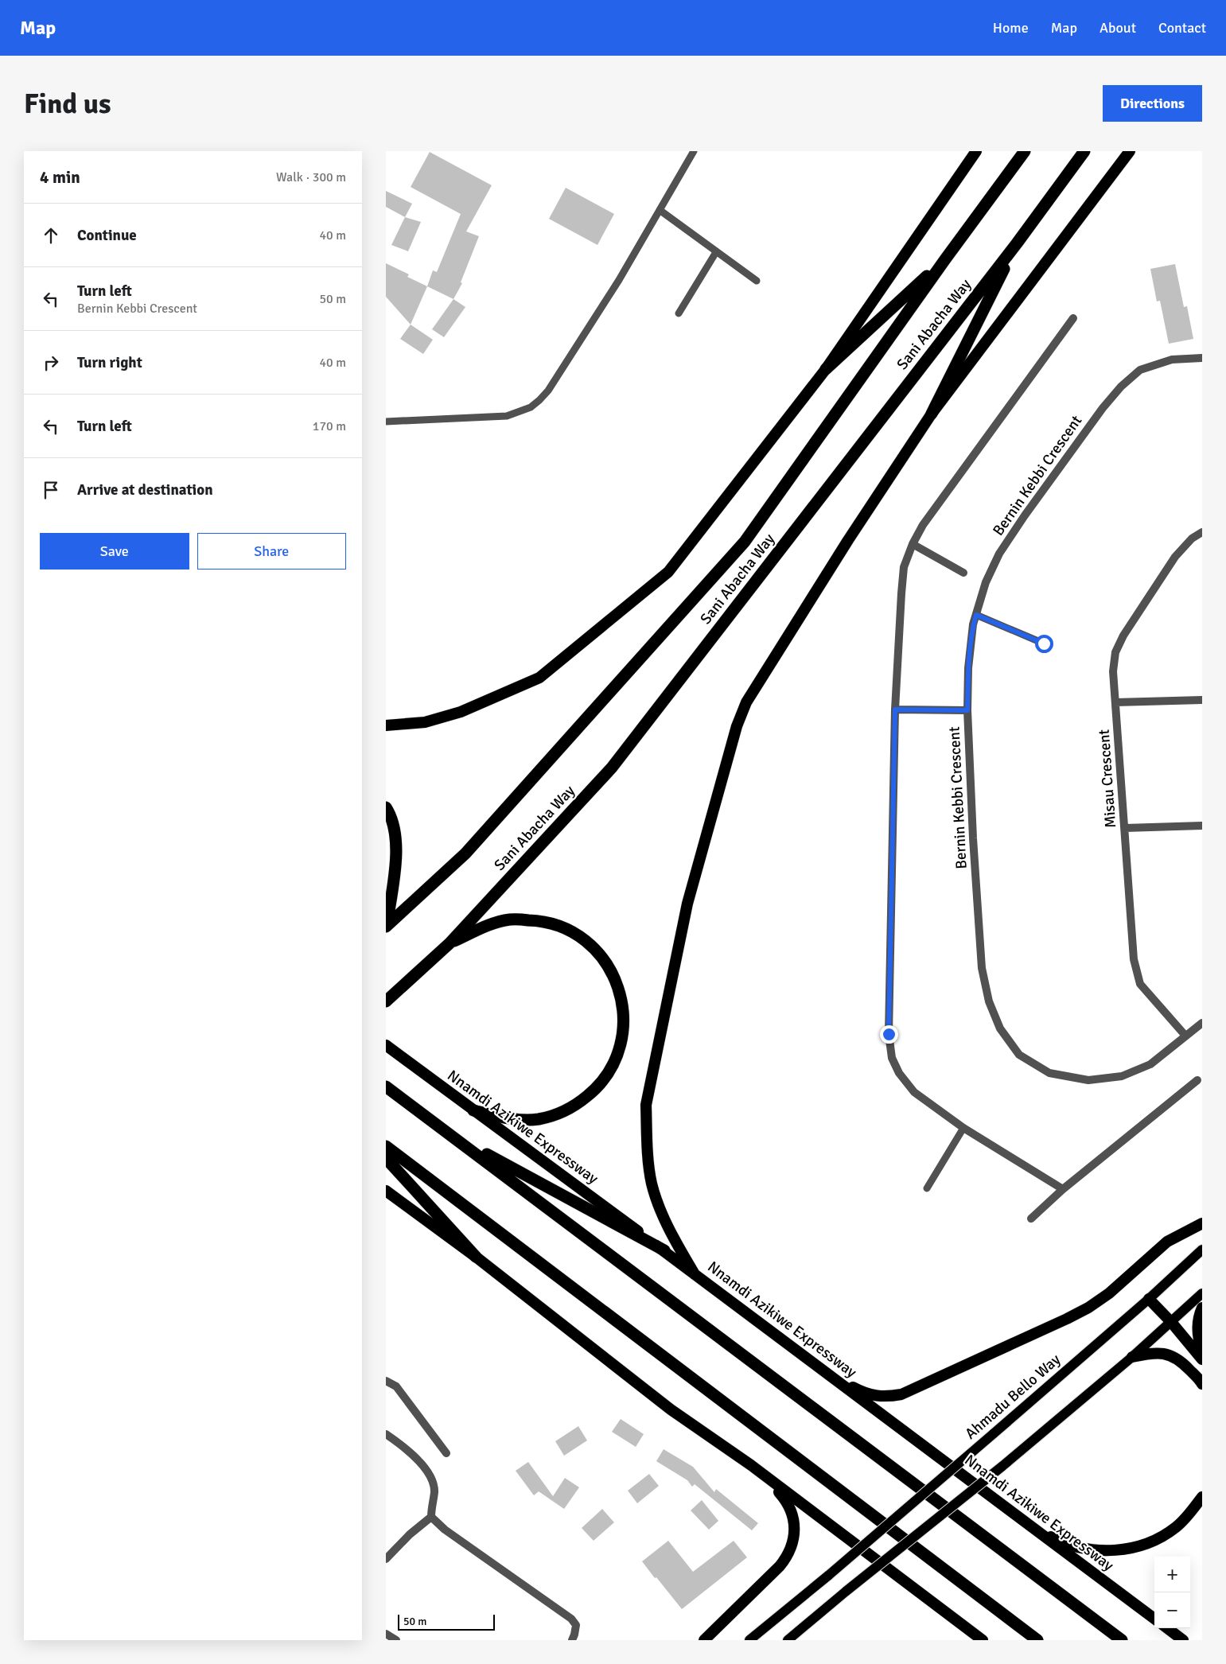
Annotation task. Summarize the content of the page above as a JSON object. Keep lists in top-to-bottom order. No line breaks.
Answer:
{"streets":{"highway":["Sani Abacha Way","Nnamdi Azikiwe Expressway"],"main road":["Ahmadu Bello Way"],"street":["Bernin Kebbi Crescent","Misau Crescent"]},"crossings":[["Bernin Kebbi Crescent","Misau Crescent"]],"scale_bar":"50 m","page":{"header":"Map","nav":["Home","Map","About","Contact"],"buttons":["Directions",["Save","Share"]],"title":"Find us","heading":["4 min","Walk · 300 m"],"list":[["Continue","40 m"],["Turn left","Bernin Kebbi Crescent","50 m"],["Turn right","40 m"],["Turn left","170 m"],"Arrive at destination"],"map_buttons":["+","−"],"scale":"50 m"}}
